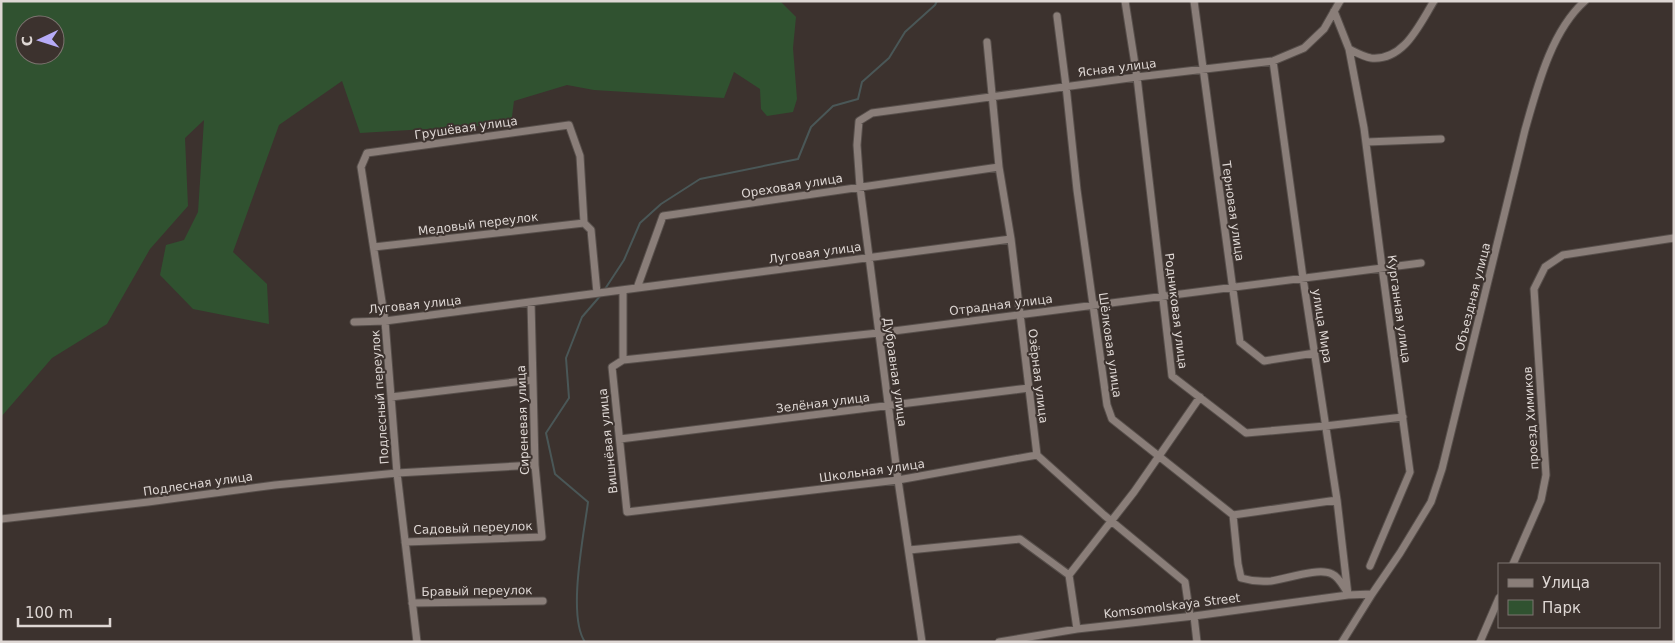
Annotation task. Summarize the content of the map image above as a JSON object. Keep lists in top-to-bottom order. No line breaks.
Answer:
{"streets":{"street":["Ясная улица","Грушёвая улица","Ореховая улица","Терновая улица","Медовый переулок","Луговая улица","Объездная улица","Отрадная улица","Курганная улица","Родниковая улица","улица Мира","Шёлковая улица","Дубравная улица","Озёрная улица","Подлесный переулок","Зелёная улица","проезд Химиков","Сиреневая улица","Вишнёвая улица","Школьная улица","Подлесная улица","Садовый переулок","Бравый переулок","Komsomolskaya Street"]},"crossings":[["Ясная улица","Терновая улица"],["Ясная улица","Курганная улица"],["Ясная улица","Родниковая улица"],["Ясная улица","улица Мира"],["Ясная улица","Шёлковая улица"],["Ясная улица","Дубравная улица"],["Ясная улица","Озёрная улица"],["Грушёвая улица","Медовый переулок"],["Грушёвая улица","Подлесный переулок"],["Ореховая улица","Луговая улица"],["Ореховая улица","Дубравная улица"],["Ореховая улица","Озёрная улица"],["Терновая улица","Отрадная улица"],["Терновая улица","улица Мира"],["Медовый переулок","Подлесный переулок"],["Луговая улица","Дубравная улица"],["Луговая улица","Озёрная улица"],["Луговая улица","Подлесный переулок"],["Луговая улица","Сиреневая улица"],["Луговая улица","Вишнёвая улица"],["Объездная улица","Komsomolskaya Street"],["Отрадная улица","Курганная улица"],["Отрадная улица","Родниковая улица"],["Отрадная улица","улица Мира"],["Отрадная улица","Шёлковая улица"],["Отрадная улица","Дубравная улица"],["Отрадная улица","Озёрная улица"],["Отрадная улица","Вишнёвая улица"],["Курганная улица","Родниковая улица"],["Родниковая улица","улица Мира"],["улица Мира","Komsomolskaya Street"],["Дубравная улица","Зелёная улица"],["Дубравная улица","Школьная улица"],["Озёрная улица","Зелёная улица"],["Озёрная улица","Школьная улица"],["Подлесный переулок","Подлесная улица"],["Подлесный переулок","Садовый переулок"],["Подлесный переулок","Бравый переулок"],["Зелёная улица","Вишнёвая улица"],["Сиреневая улица","Подлесная улица"],["Сиреневая улица","Садовый переулок"],["Вишнёвая улица","Школьная улица"]],"legend":["Улица","Парк"],"scale_bar":"100 m","north":"left"}
